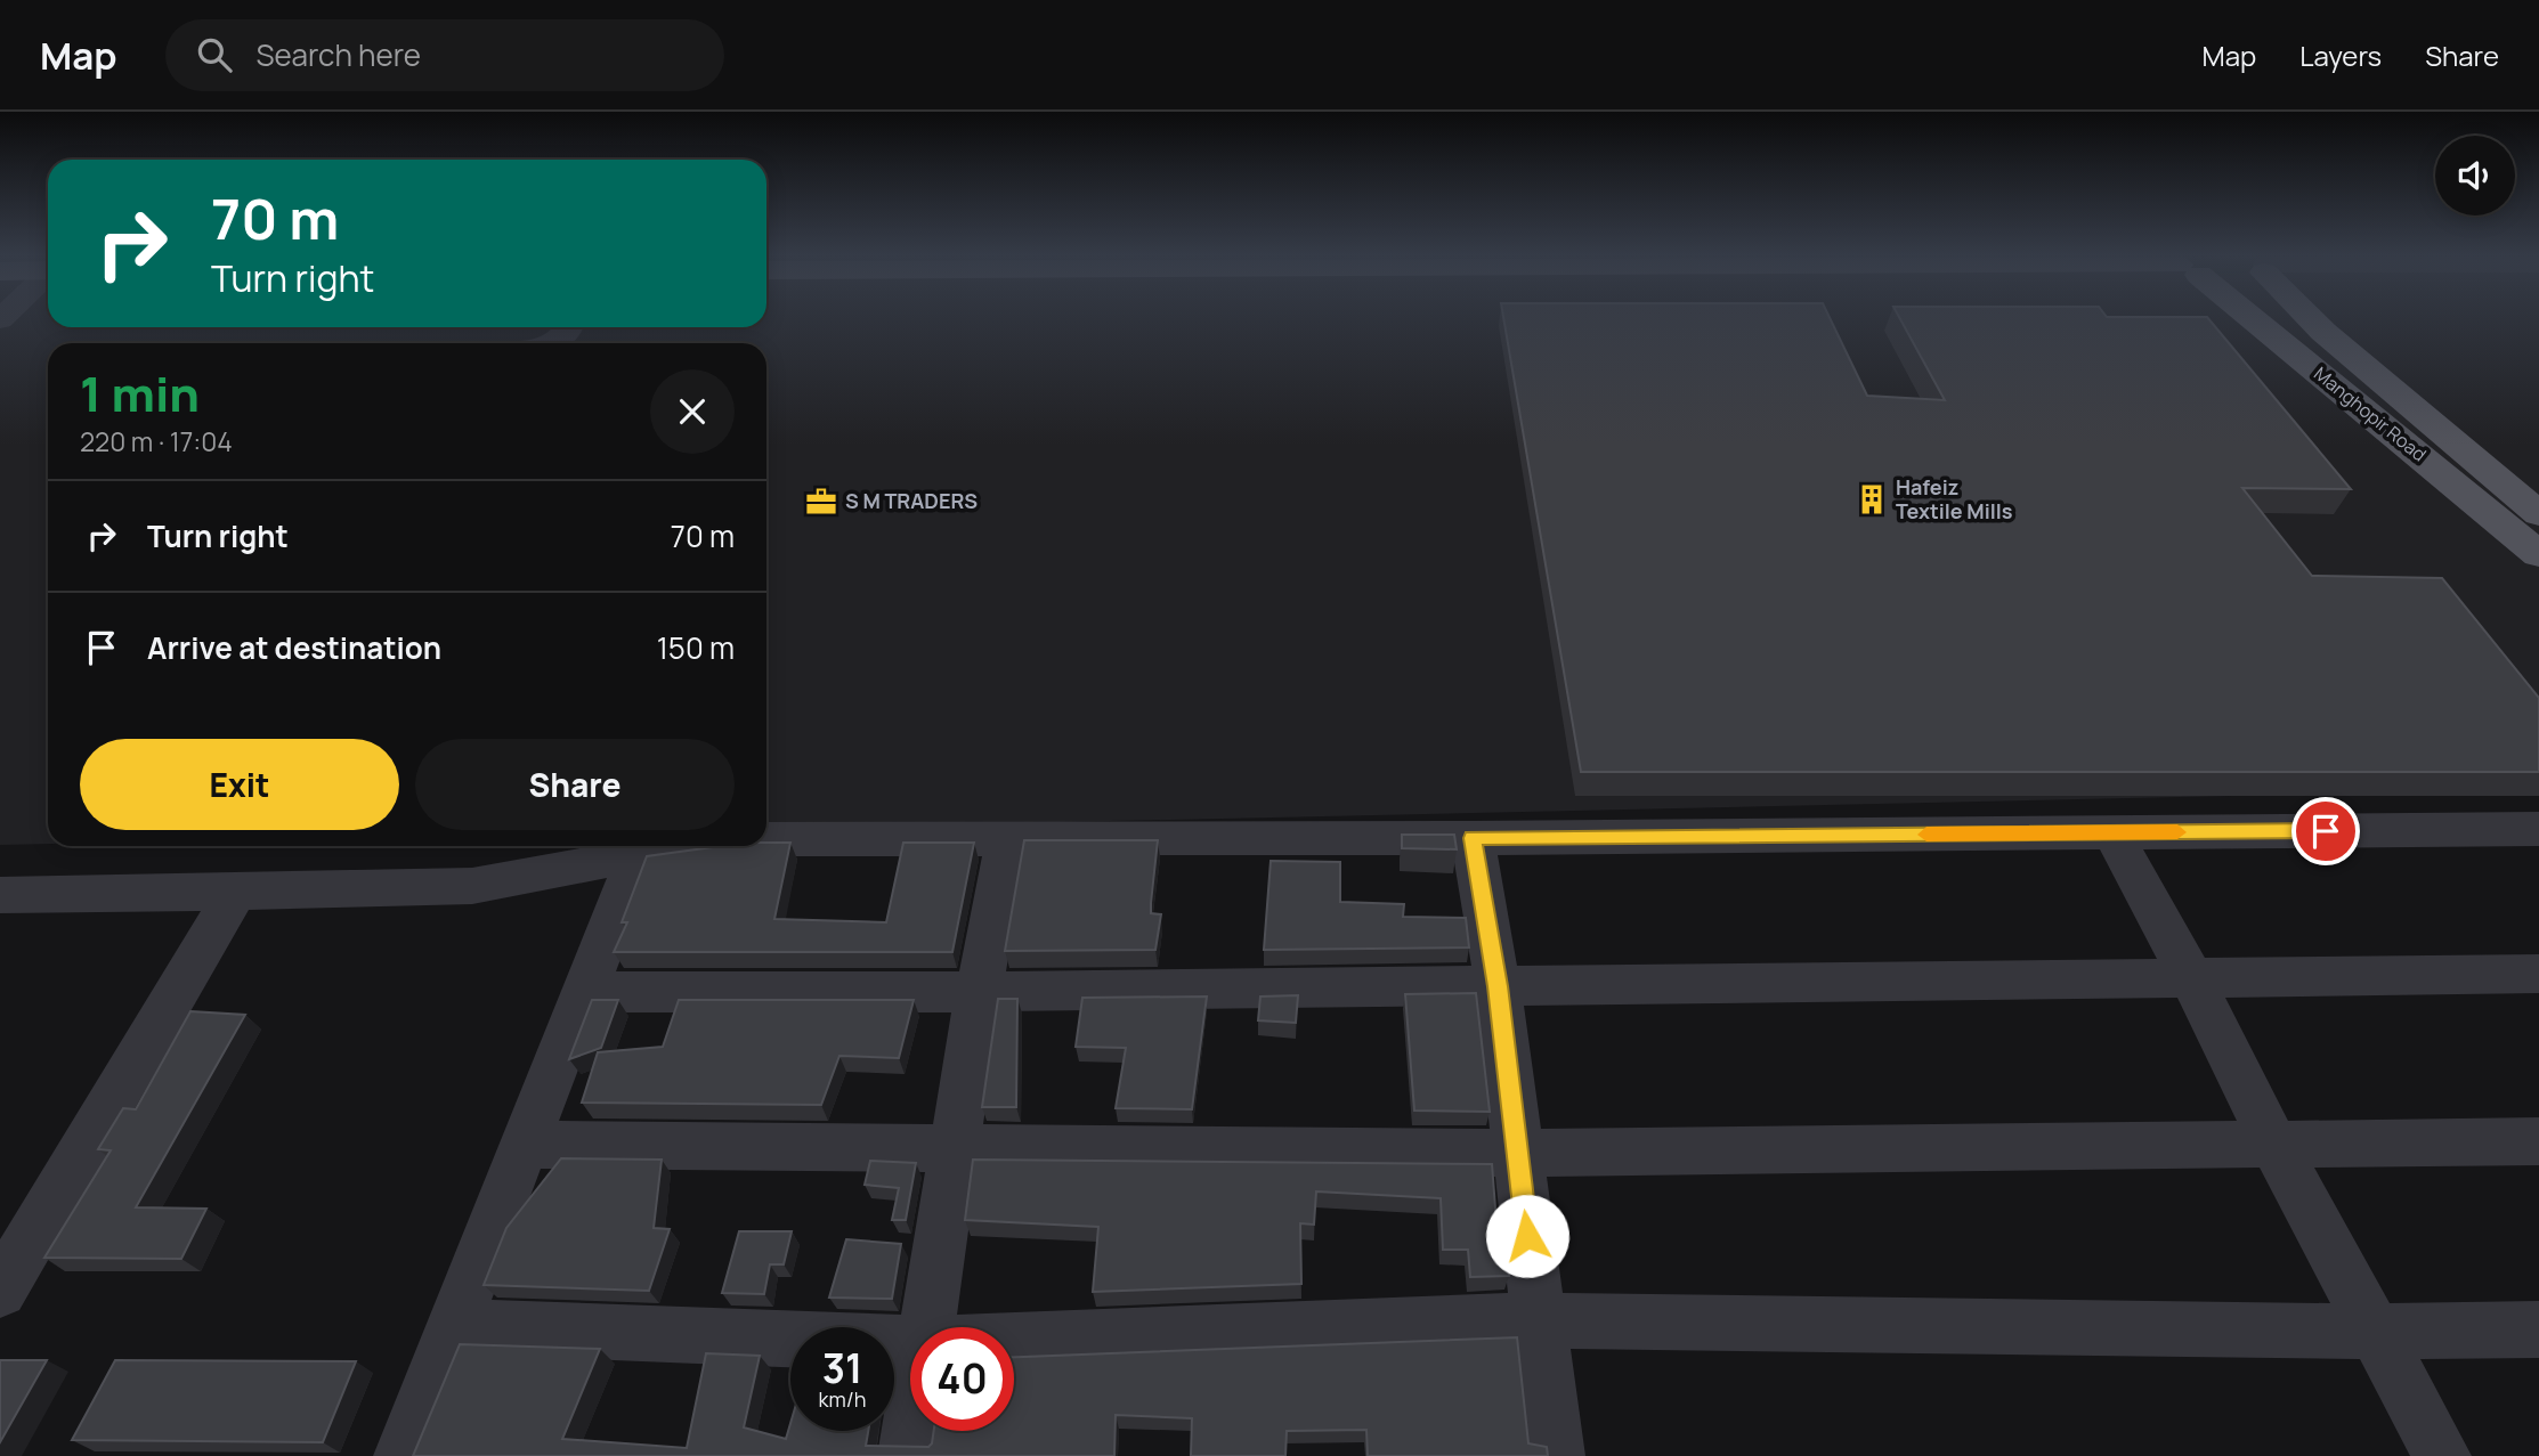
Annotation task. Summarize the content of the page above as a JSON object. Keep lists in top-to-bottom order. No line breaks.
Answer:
{"streets":{"main road":["Manghopir Road"]},"places":{"building":["Hafeiz Textile Mills"],"office":["S M TRADERS"]},"page":{"header":"Map","search":"Search here","nav":["Map","Layers","Share"],"turn":["70 m","Turn right"],"heading":["1 min","220 m · 17:04"],"list":[{"name":"Turn right","value":"70 m"},{"name":"Arrive at destination","value":"150 m"}],"buttons":["Exit","Share"],"speed":"31 km/h","limit":"40"}}
